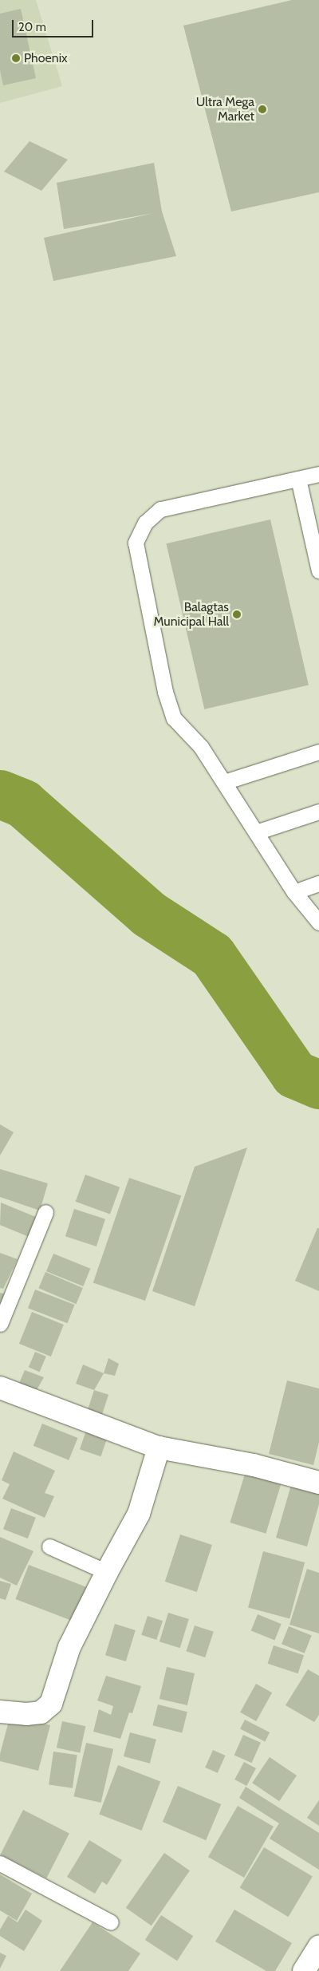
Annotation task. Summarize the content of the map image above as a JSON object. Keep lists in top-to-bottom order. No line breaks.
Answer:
{"places":["Phoenix","Ultra Mega Market","Balagtas Municipal Hall"],"scale_bar":"20 m"}
